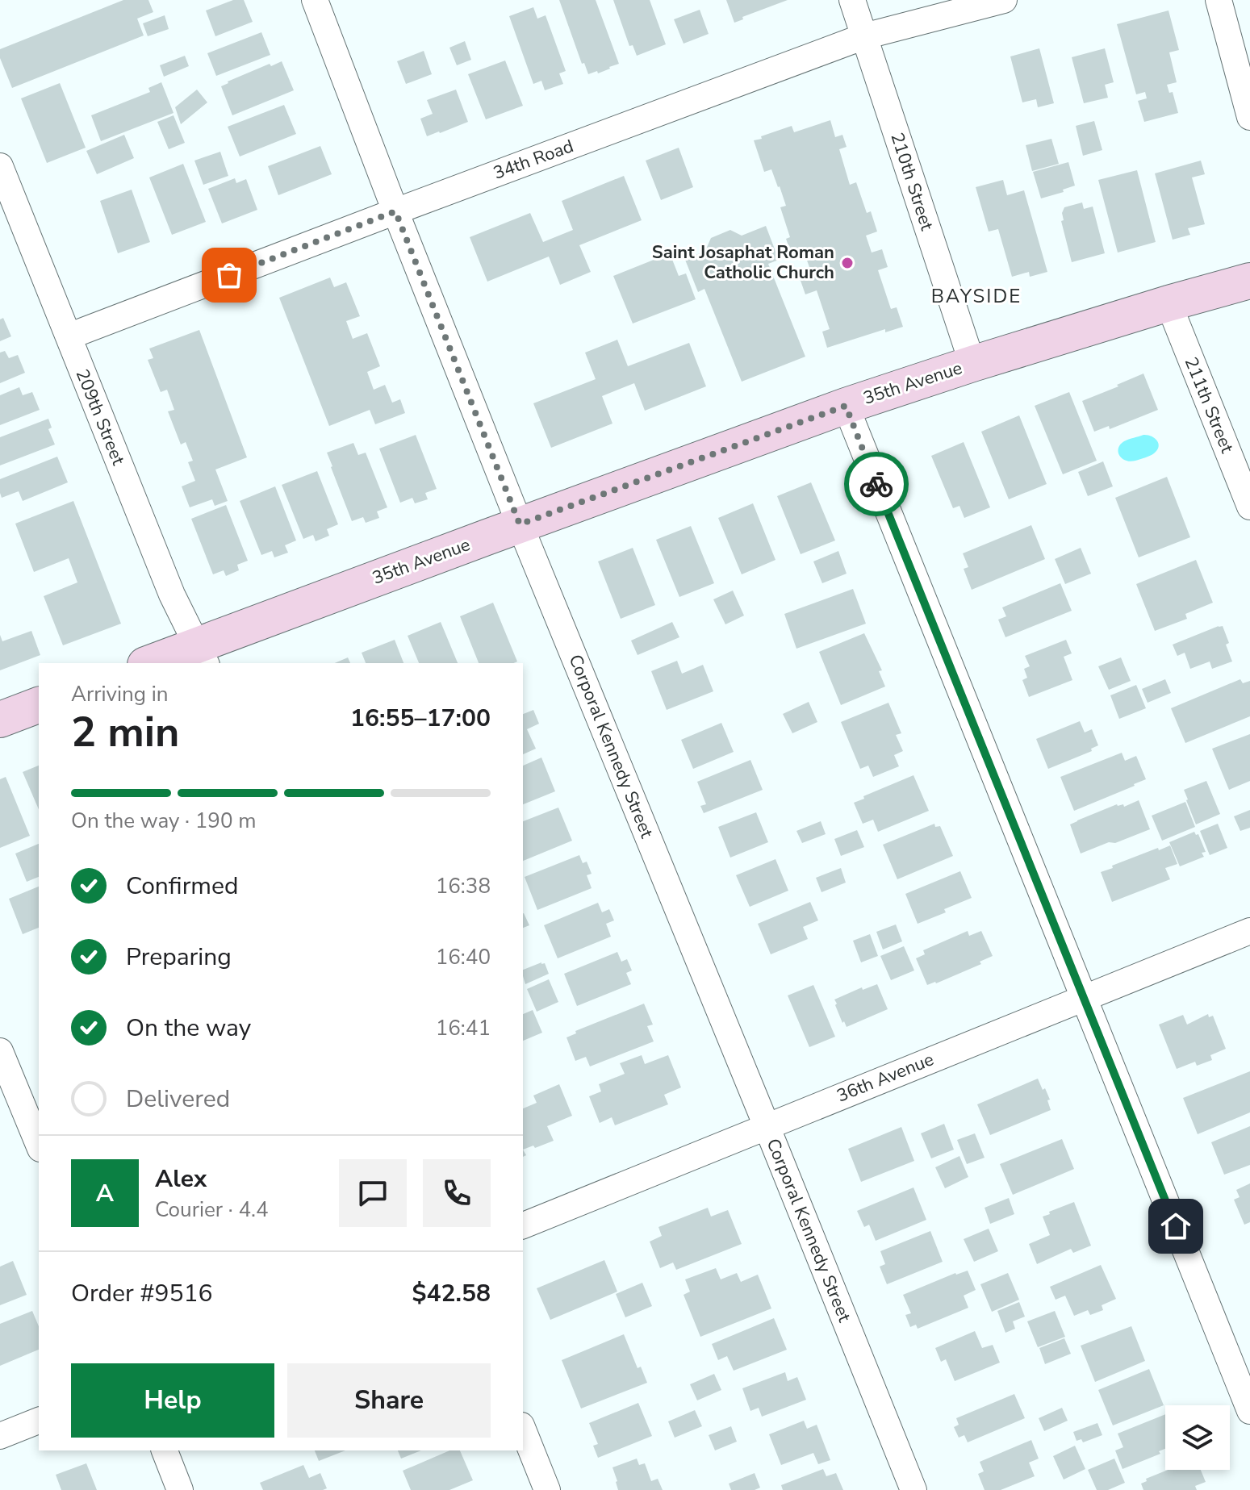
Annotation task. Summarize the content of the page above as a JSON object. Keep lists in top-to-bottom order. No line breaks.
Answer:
{"streets":{"street":["34th Road","210th Street","35th Avenue","211th Street","209th Street","Corporal Kennedy Street","36th Avenue"]},"crossings":[["34th Road","210th Street"],["34th Road","209th Street"],["34th Road","Corporal Kennedy Street"],["210th Street","35th Avenue"],["35th Avenue","211th Street"],["35th Avenue","209th Street"],["35th Avenue","Corporal Kennedy Street"],["Corporal Kennedy Street","36th Avenue"]],"districts":["BAYSIDE"],"places":["Saint Josaphat Roman Catholic Church"],"page":{"heading":["2 min","Arriving in","16:55–17:00"],"panel":["Alex","Courier · 4.4","Order #9516","$42.58"],"bar":"On the way · 190 m","list":[["Confirmed","16:38"],["Preparing","16:40"],["On the way","16:41"],"Delivered"],"round":"A","buttons":["Help","Share"]}}
